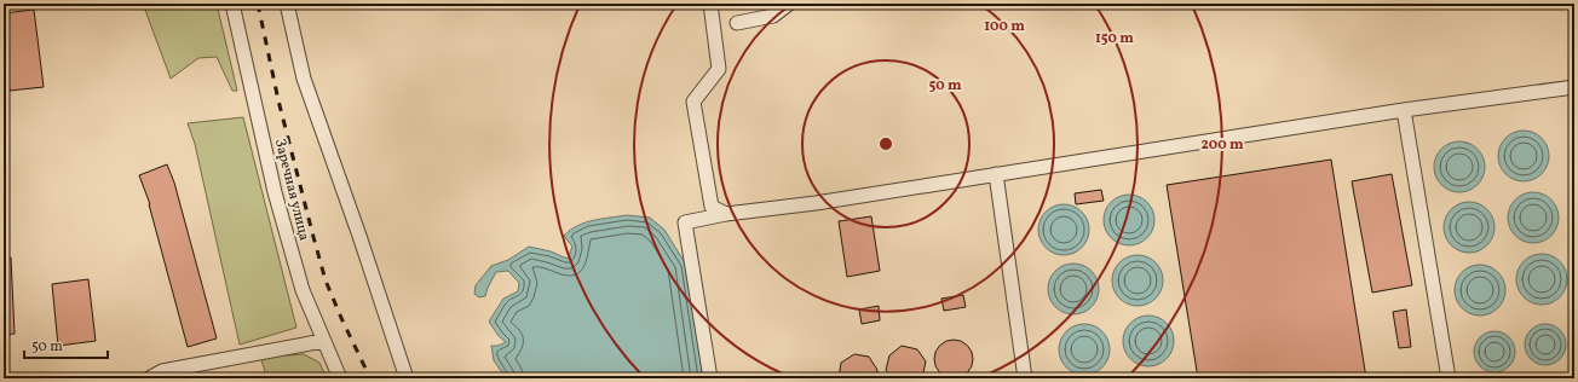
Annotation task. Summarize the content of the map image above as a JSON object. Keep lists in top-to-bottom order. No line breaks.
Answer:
{"streets":{"street":["Заречная улица"]},"scale_bar":"50 m","rings":["100 m","150 m","50 m","200 m"]}
